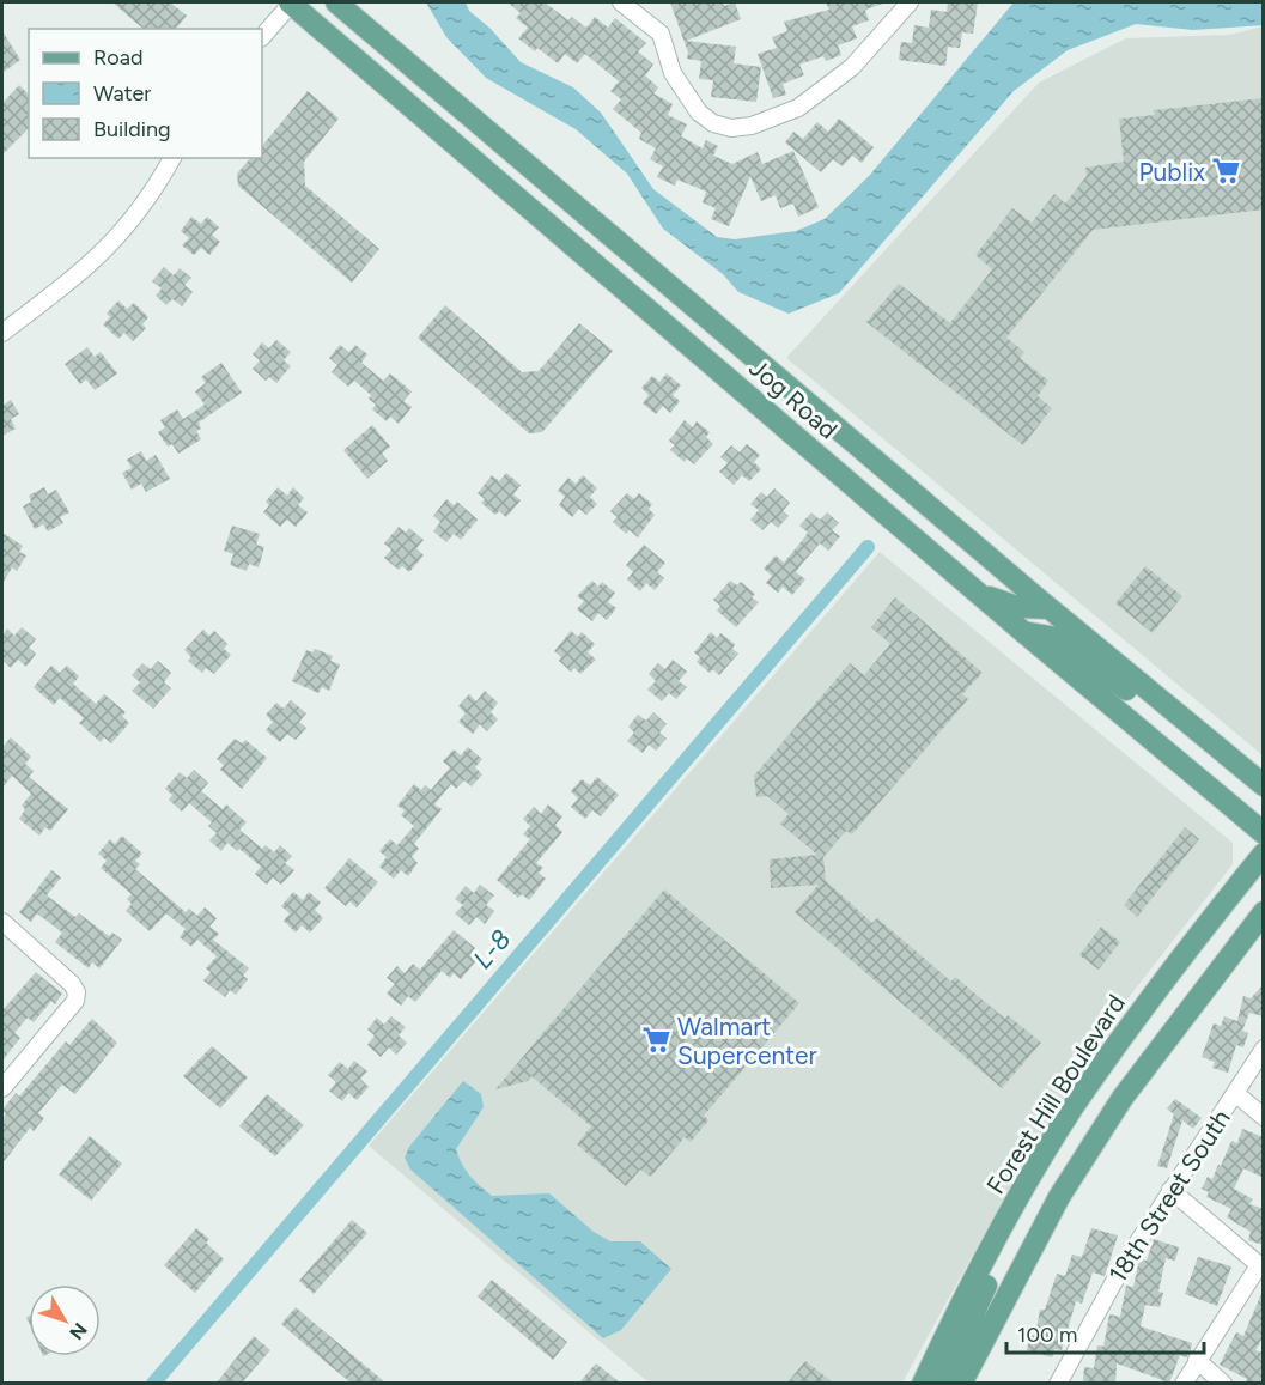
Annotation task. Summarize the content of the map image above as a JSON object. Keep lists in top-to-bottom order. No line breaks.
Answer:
{"streets":{"main road":["Jog Road","Forest Hill Boulevard"],"street":["18th Street South"]},"water":["L-8"],"places":{"supermarket":["Publix","Walmart Supercenter"]},"legend":["Road","Water","Building"],"scale_bar":"100 m","north":"bottom right"}
